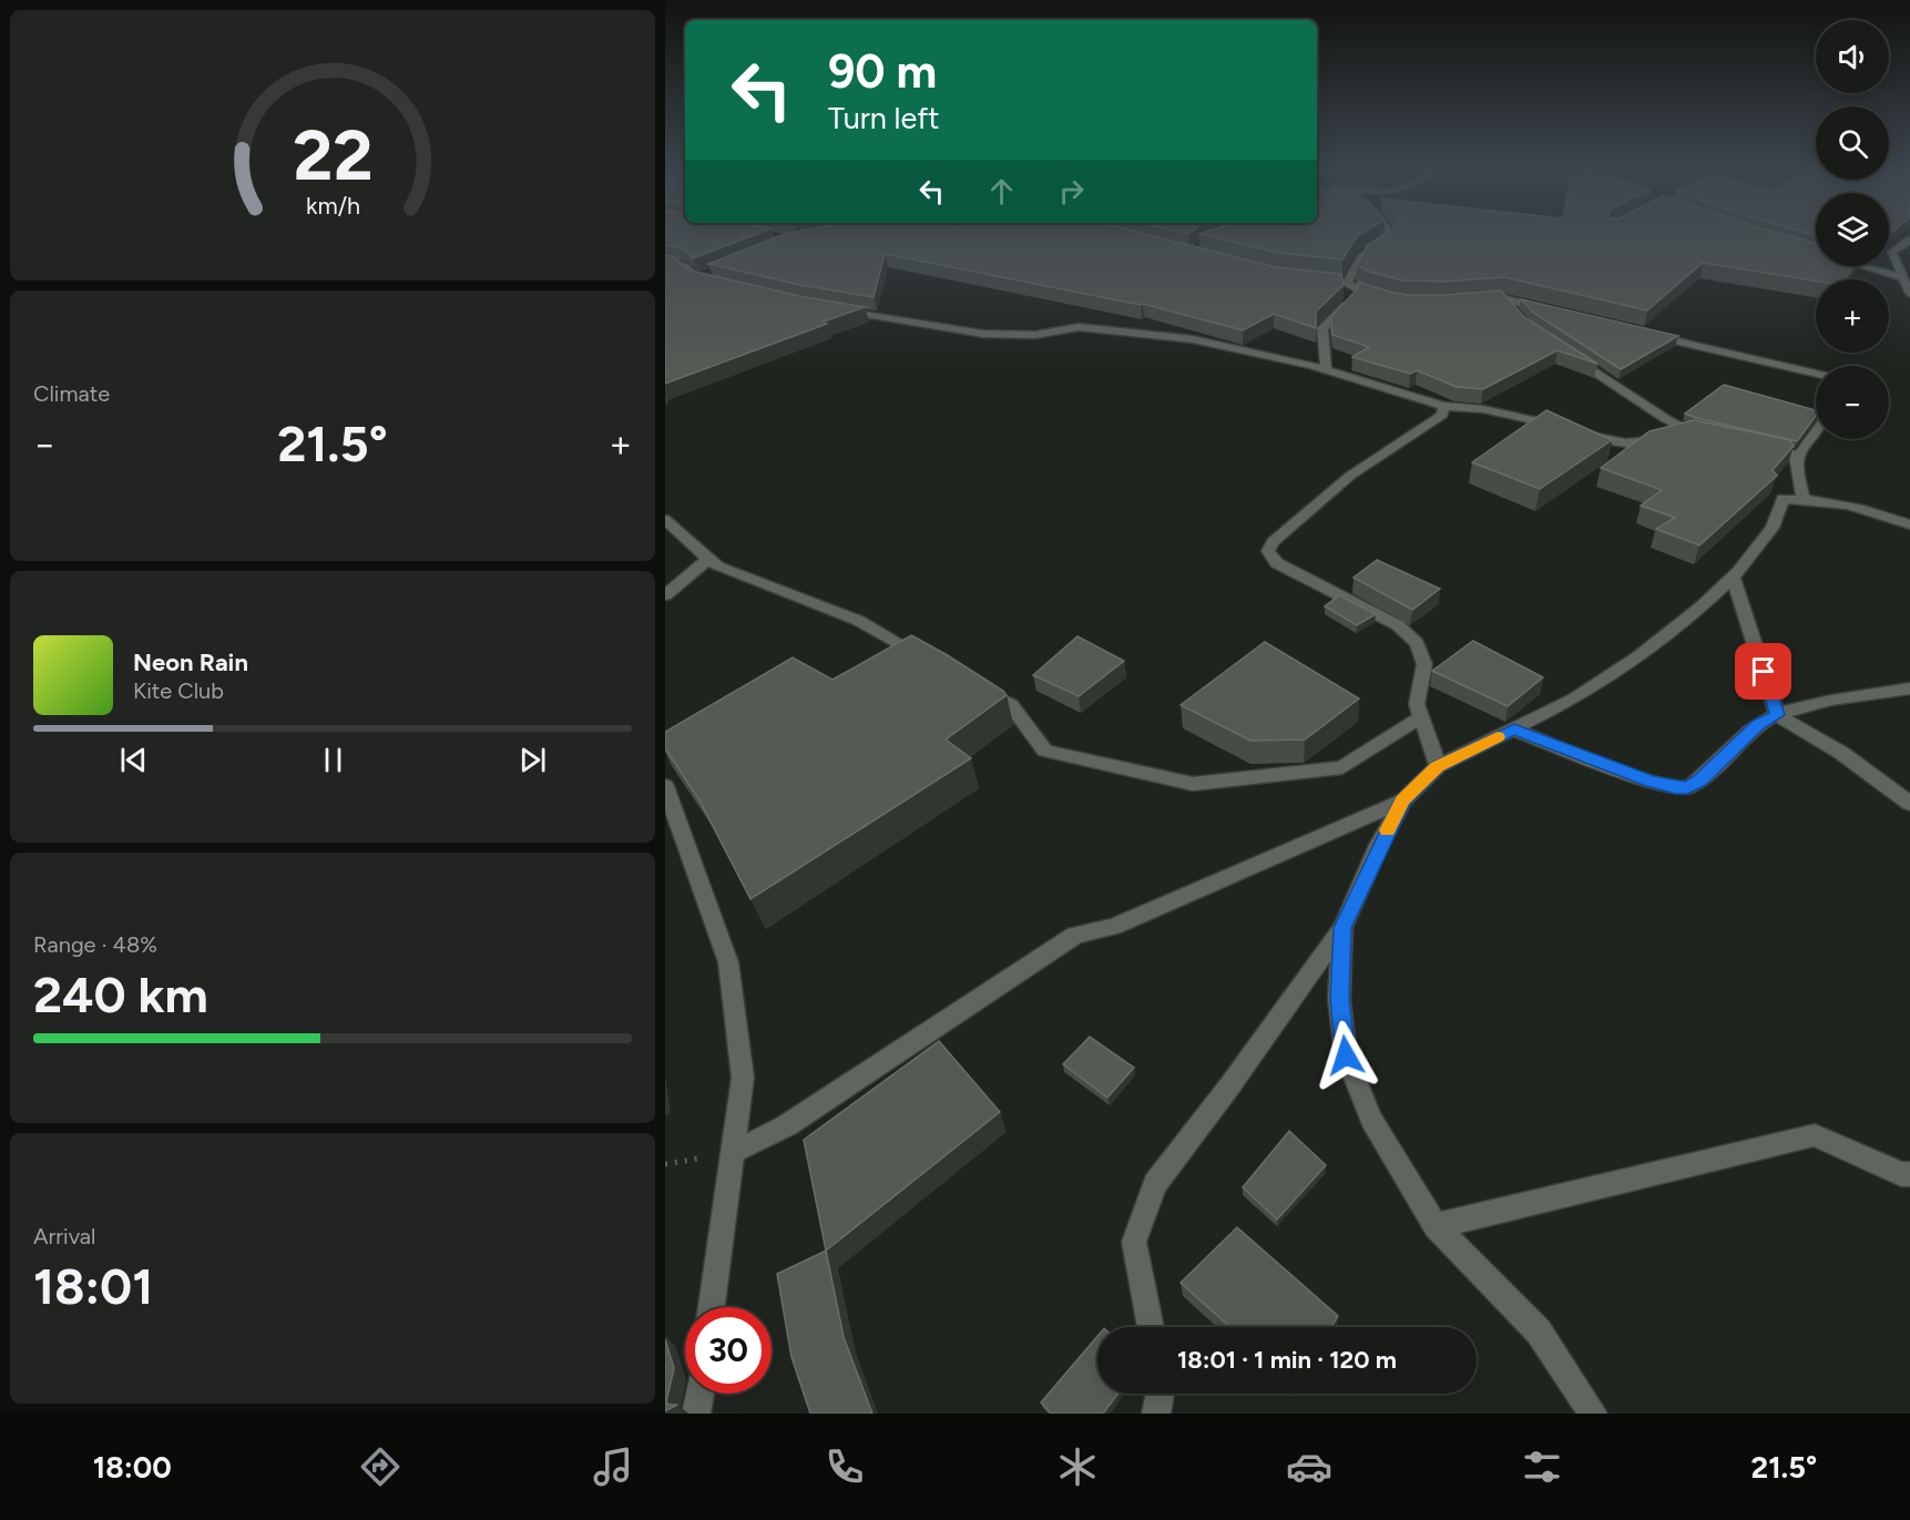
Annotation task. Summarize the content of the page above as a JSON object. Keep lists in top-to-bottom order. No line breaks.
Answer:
{"page":{"map_buttons":["+","−"],"turn":["90 m","Turn left"],"tile":["Climate",["Range · 48%","240 km"],["Arrival","18:01"]],"heat":["−","21.5°","+"],"song":["Neon Rain","Kite Club"],"limit":"30","trip":"18:01 · 1 min · 120 m","tabs":["18:00","21.5°"],"gauge":["22","km/h"]}}
